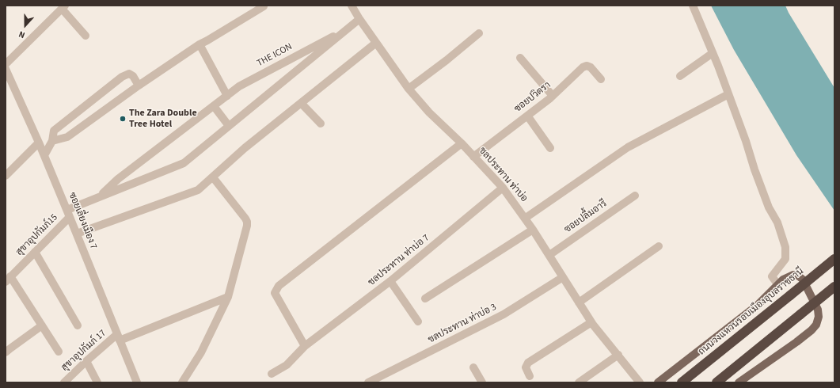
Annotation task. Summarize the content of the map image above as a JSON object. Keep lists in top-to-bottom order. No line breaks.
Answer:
{"streets":{"highway":["ถนนวงแหวนรอบเมืองอุบลราชธานี"],"street":["THE ICON","ซอยปวิตรา","ชลประทาน ท่าบ่อ","ซอยปลื้มอารี","ซอยเลี่ยงเมือง 7","สุขาอุปกัมภ์15","ชลประทาน ท่าบ่อ 7","ชลประทาน ท่าบ่อ 3","สุขาอุปกัมภ์ 17"]},"crossings":[["THE ICON","ชลประทาน ท่าบ่อ"],["THE ICON","ซอยเลี่ยงเมือง 7"],["THE ICON","สุขาอุปกัมภ์15"],["ซอยปวิตรา","ชลประทาน ท่าบ่อ"],["ชลประทาน ท่าบ่อ","ซอยปลื้มอารี"],["ชลประทาน ท่าบ่อ","ชลประทาน ท่าบ่อ 7"],["ชลประทาน ท่าบ่อ","ชลประทาน ท่าบ่อ 3"],["ซอยเลี่ยงเมือง 7","สุขาอุปกัมภ์15"],["ซอยเลี่ยงเมือง 7","สุขาอุปกัมภ์ 17"]],"places":["The Zara Double Tree Hotel"],"north":"bottom"}
